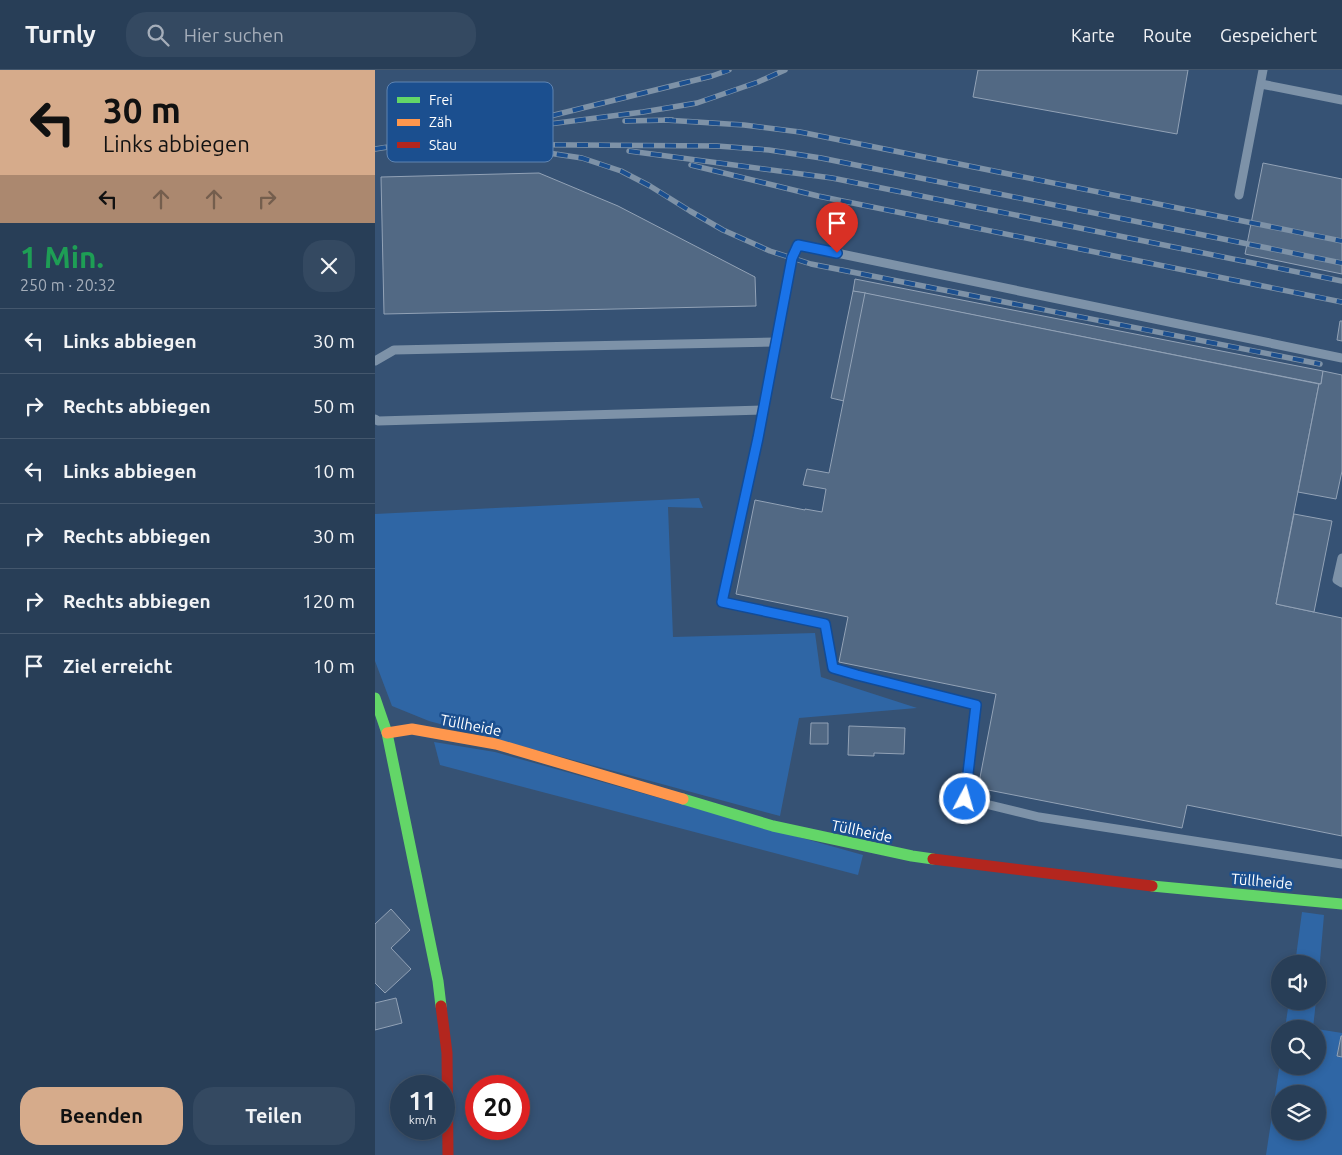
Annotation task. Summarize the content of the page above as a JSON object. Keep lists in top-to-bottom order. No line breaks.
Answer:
{"streets":{"street":["Tüllheide"]},"legend":["Frei","Zäh","Stau"],"page":{"header":"Turnly","search":"Hier suchen","nav":["Karte","Route","Gespeichert"],"turn":["30 m","Links abbiegen"],"heading":["1 Min.","250 m · 20:32"],"list":[{"name":"Links abbiegen","value":"30 m"},{"name":"Rechts abbiegen","value":"50 m"},{"name":"Links abbiegen","value":"10 m"},{"name":"Rechts abbiegen","value":"30 m"},{"name":"Rechts abbiegen","value":"120 m"},{"name":"Ziel erreicht","value":"10 m"}],"speed":"11 km/h","limit":"20","buttons":["Beenden","Teilen"]}}
